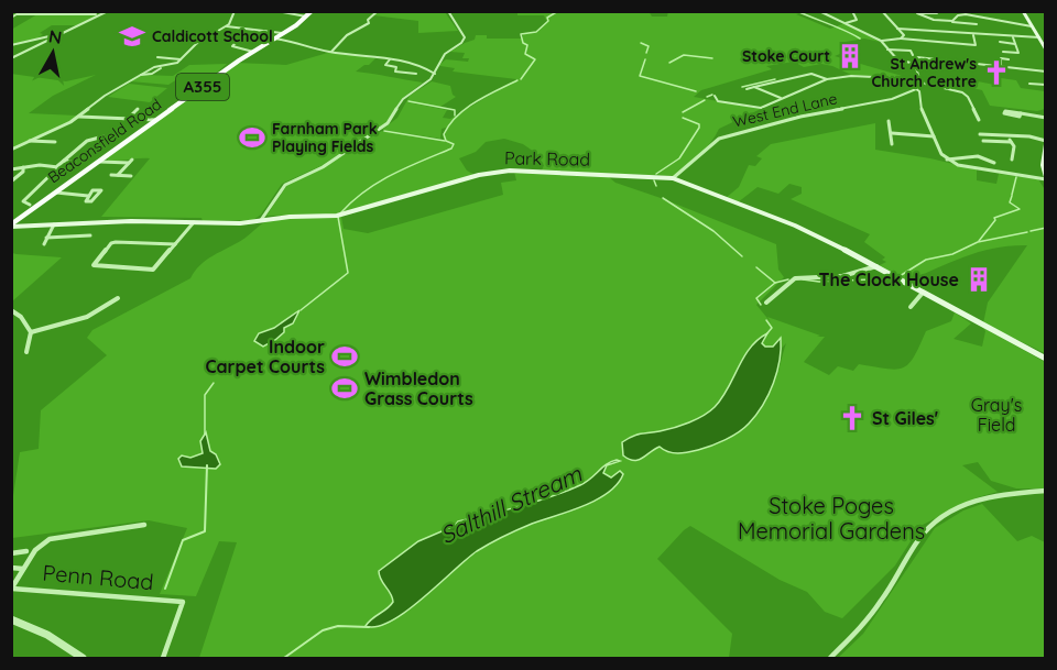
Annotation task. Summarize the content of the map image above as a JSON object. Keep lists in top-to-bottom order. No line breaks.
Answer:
{"streets":{"main road":["A355","Beaconsfield Road","Park Road"],"street":["West End Lane","Penn Road"]},"crossings":[["West End Lane","Park Road"],["Beaconsfield Road","Park Road"]],"water":["Salthill Stream"],"parks":["Gray's Field","Stoke Poges Memorial Gardens"],"places":{"school or university":["Caldicott School"],"building":["Stoke Court","The Clock House"],"church":["St Andrew's Church Centre","St Giles'"],"sports":["Farnham Park Playing Fields","Indoor Carpet Courts","Wimbledon Grass Courts"]},"north":"top"}
